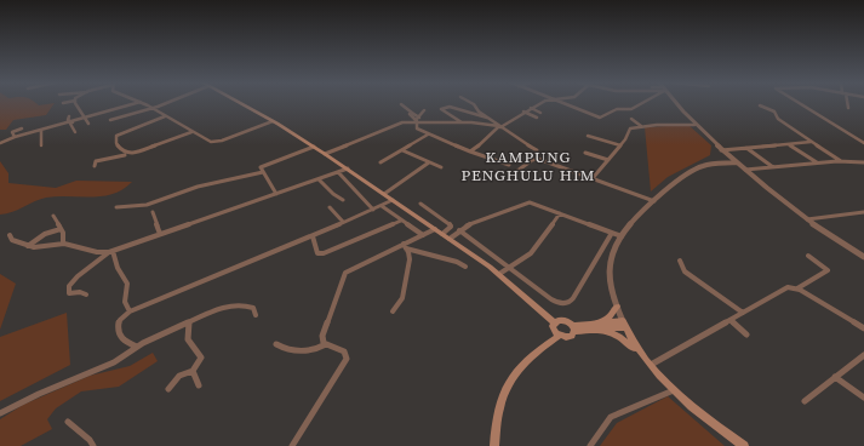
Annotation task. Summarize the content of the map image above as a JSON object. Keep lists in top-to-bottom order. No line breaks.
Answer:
{"districts":["KAMPUNG PENGHULU HIM"]}
